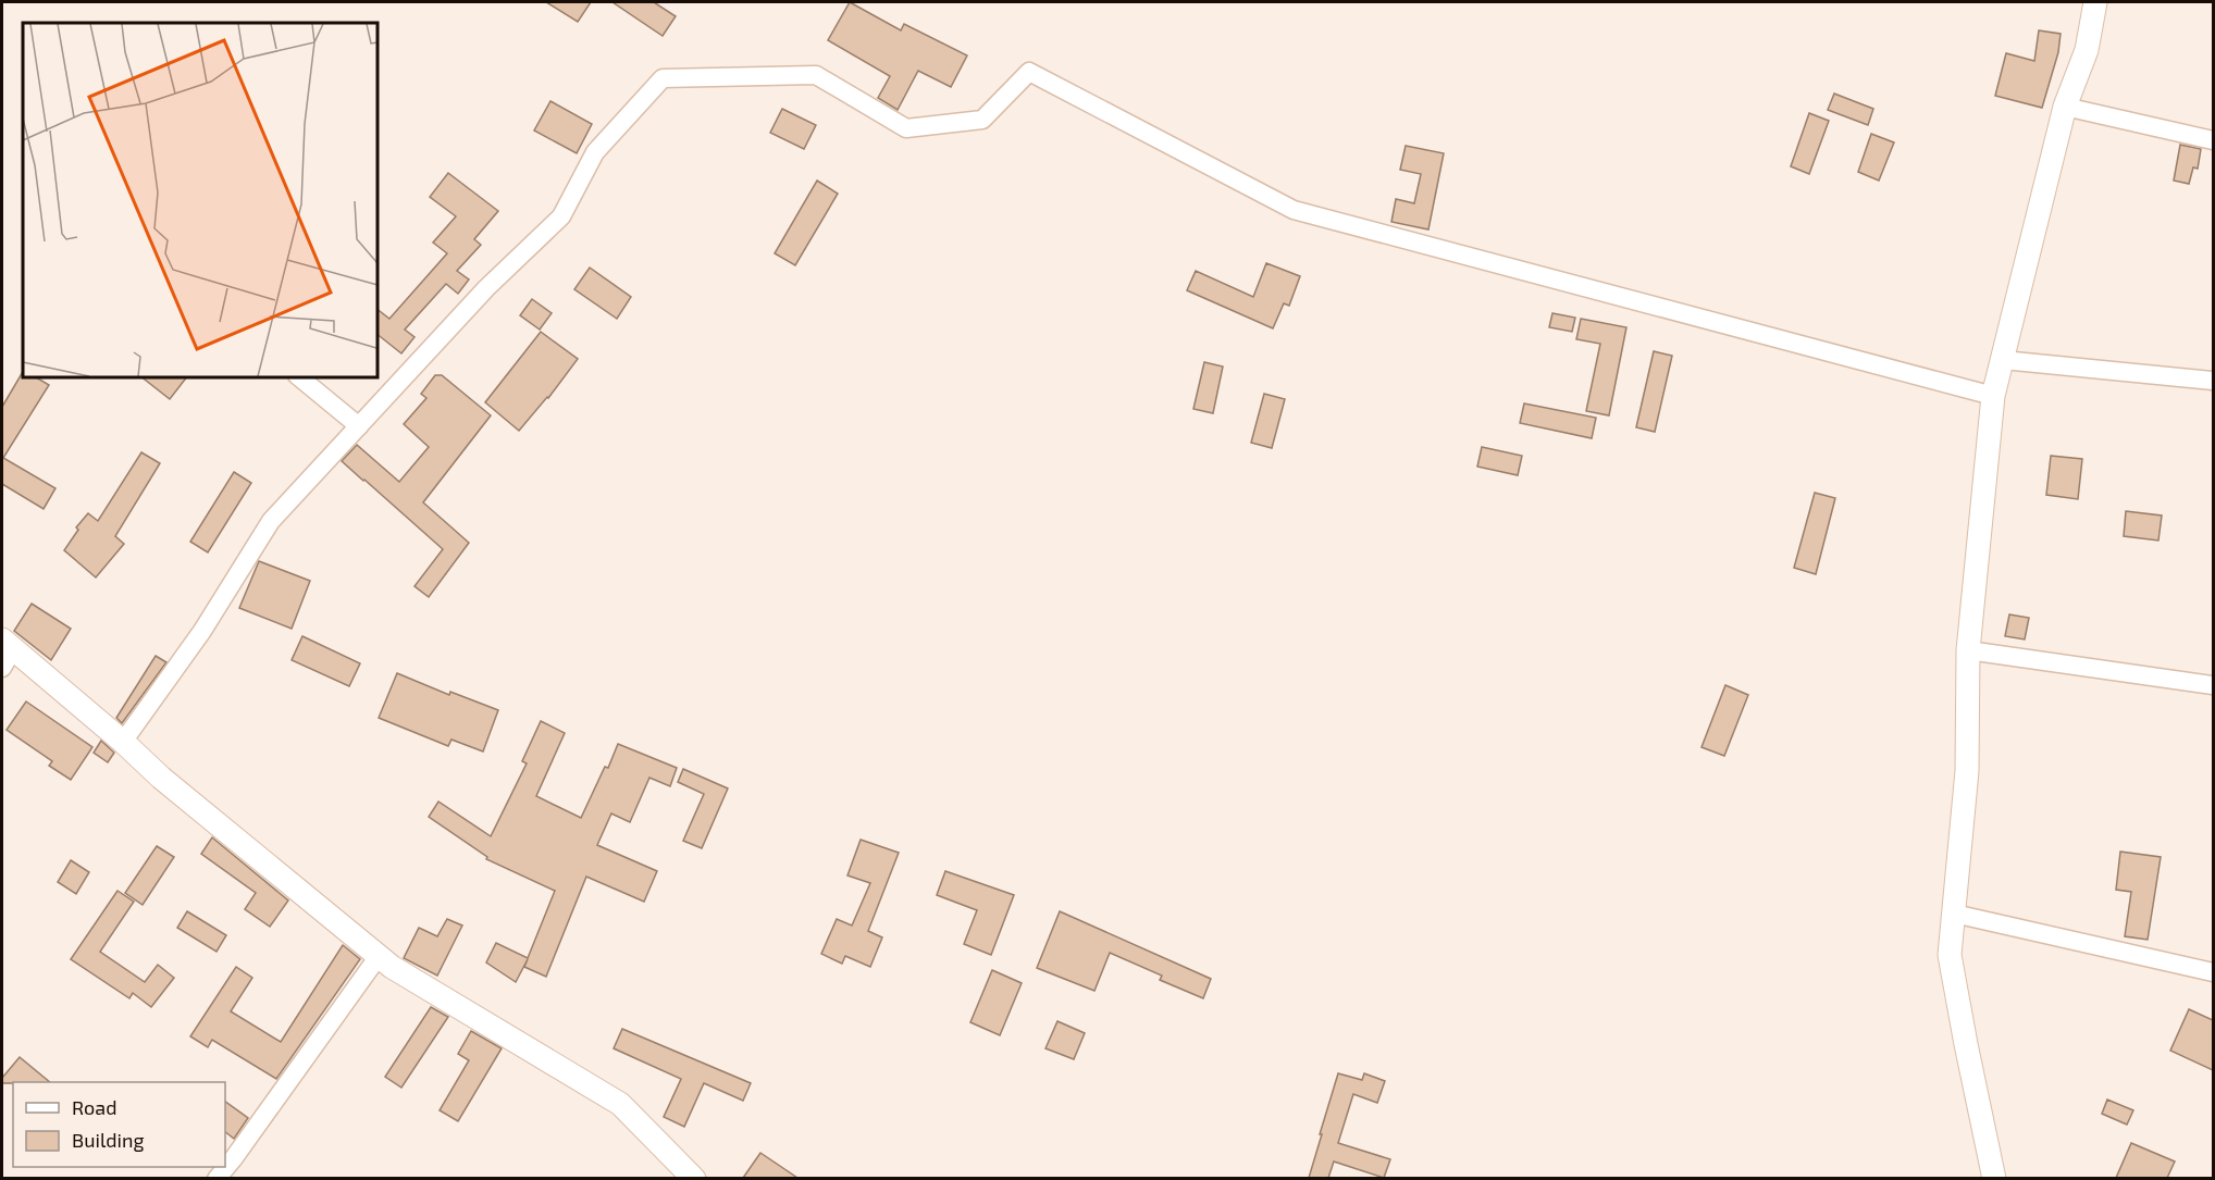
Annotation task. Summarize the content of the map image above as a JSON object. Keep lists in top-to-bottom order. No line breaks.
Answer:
{"legend":["Road","Building"]}
